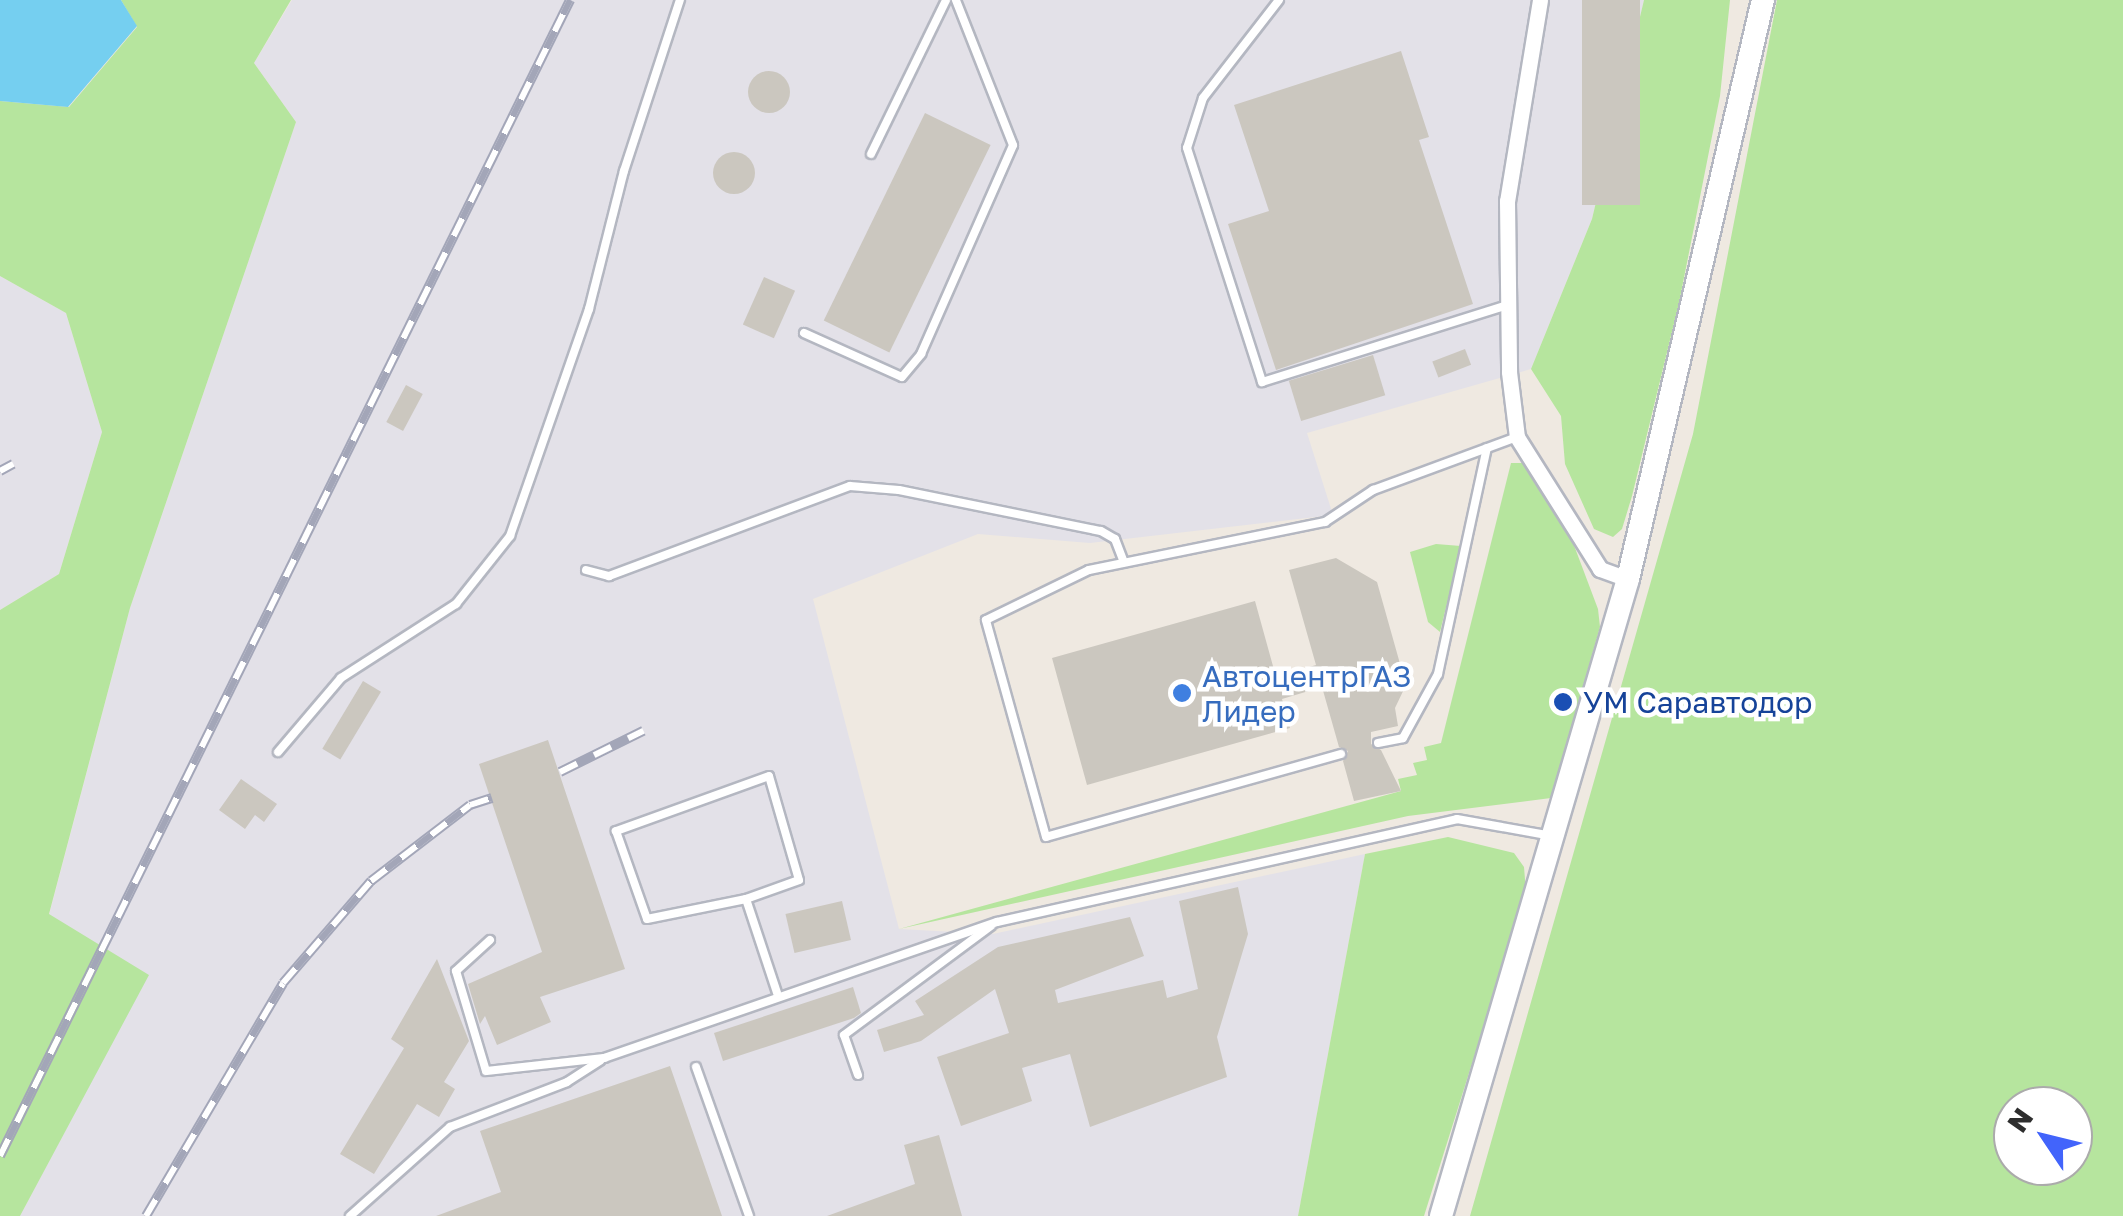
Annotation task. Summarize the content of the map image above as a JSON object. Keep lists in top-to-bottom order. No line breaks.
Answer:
{"places":["АвтоцентрГАЗ Лидер","УМ Саравтодор"],"north":"top left"}
